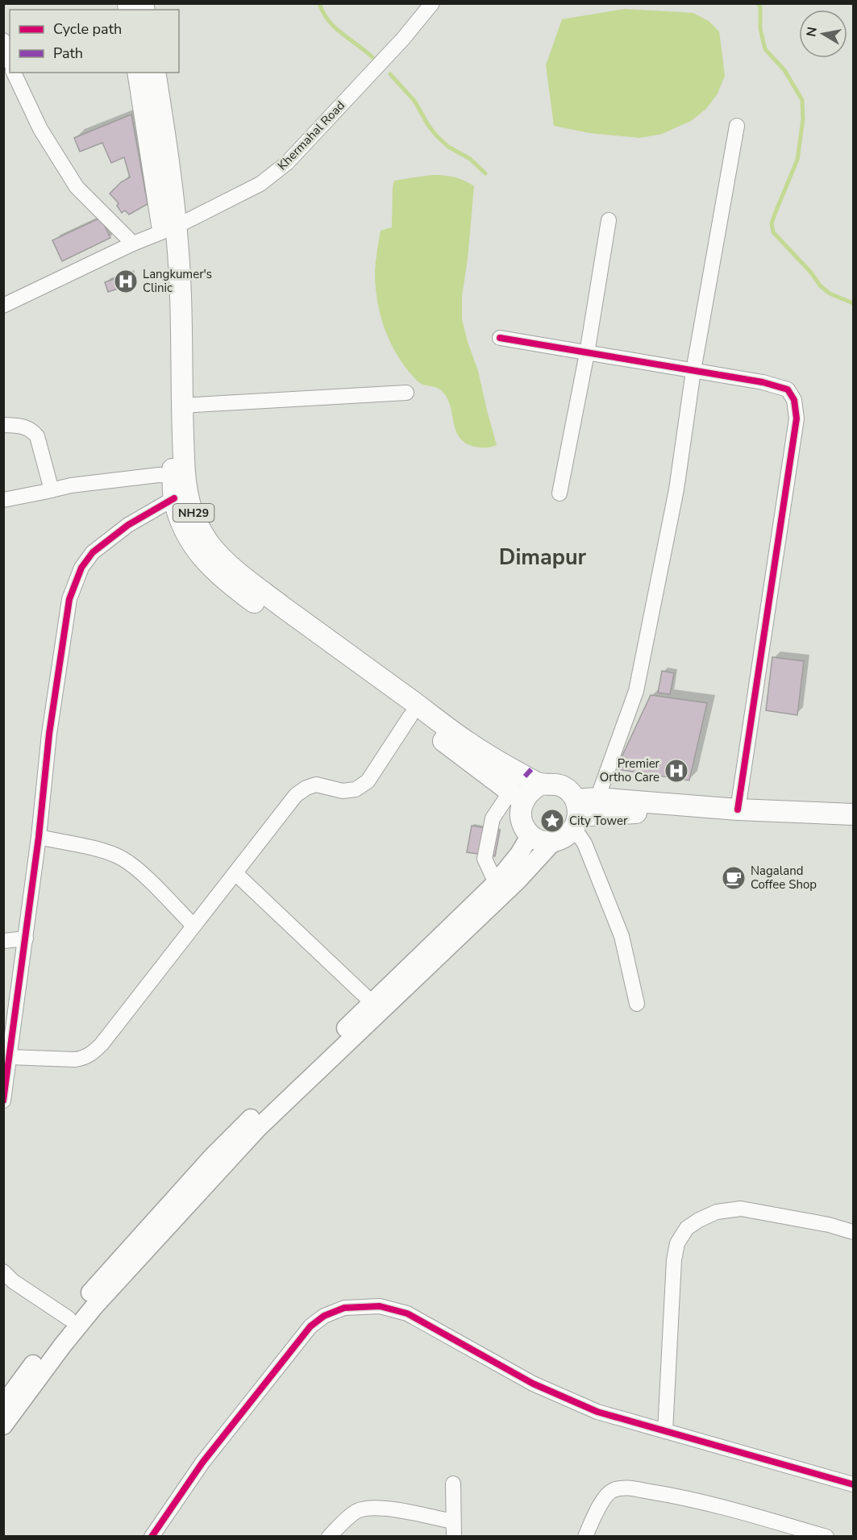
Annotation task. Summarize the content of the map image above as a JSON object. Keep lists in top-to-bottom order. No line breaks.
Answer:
{"streets":{"highway":["NH29"],"street":["Khermahal Road"]},"crossings":[["Khermahal Road","NH29"]],"districts":["Dimapur"],"places":{"hospital":["Langkumer's Clinic","Premier Ortho Care"],"place":["City Tower"],"cafe":["Nagaland Coffee Shop"]},"legend":["Cycle path","Path"],"north":"left"}
